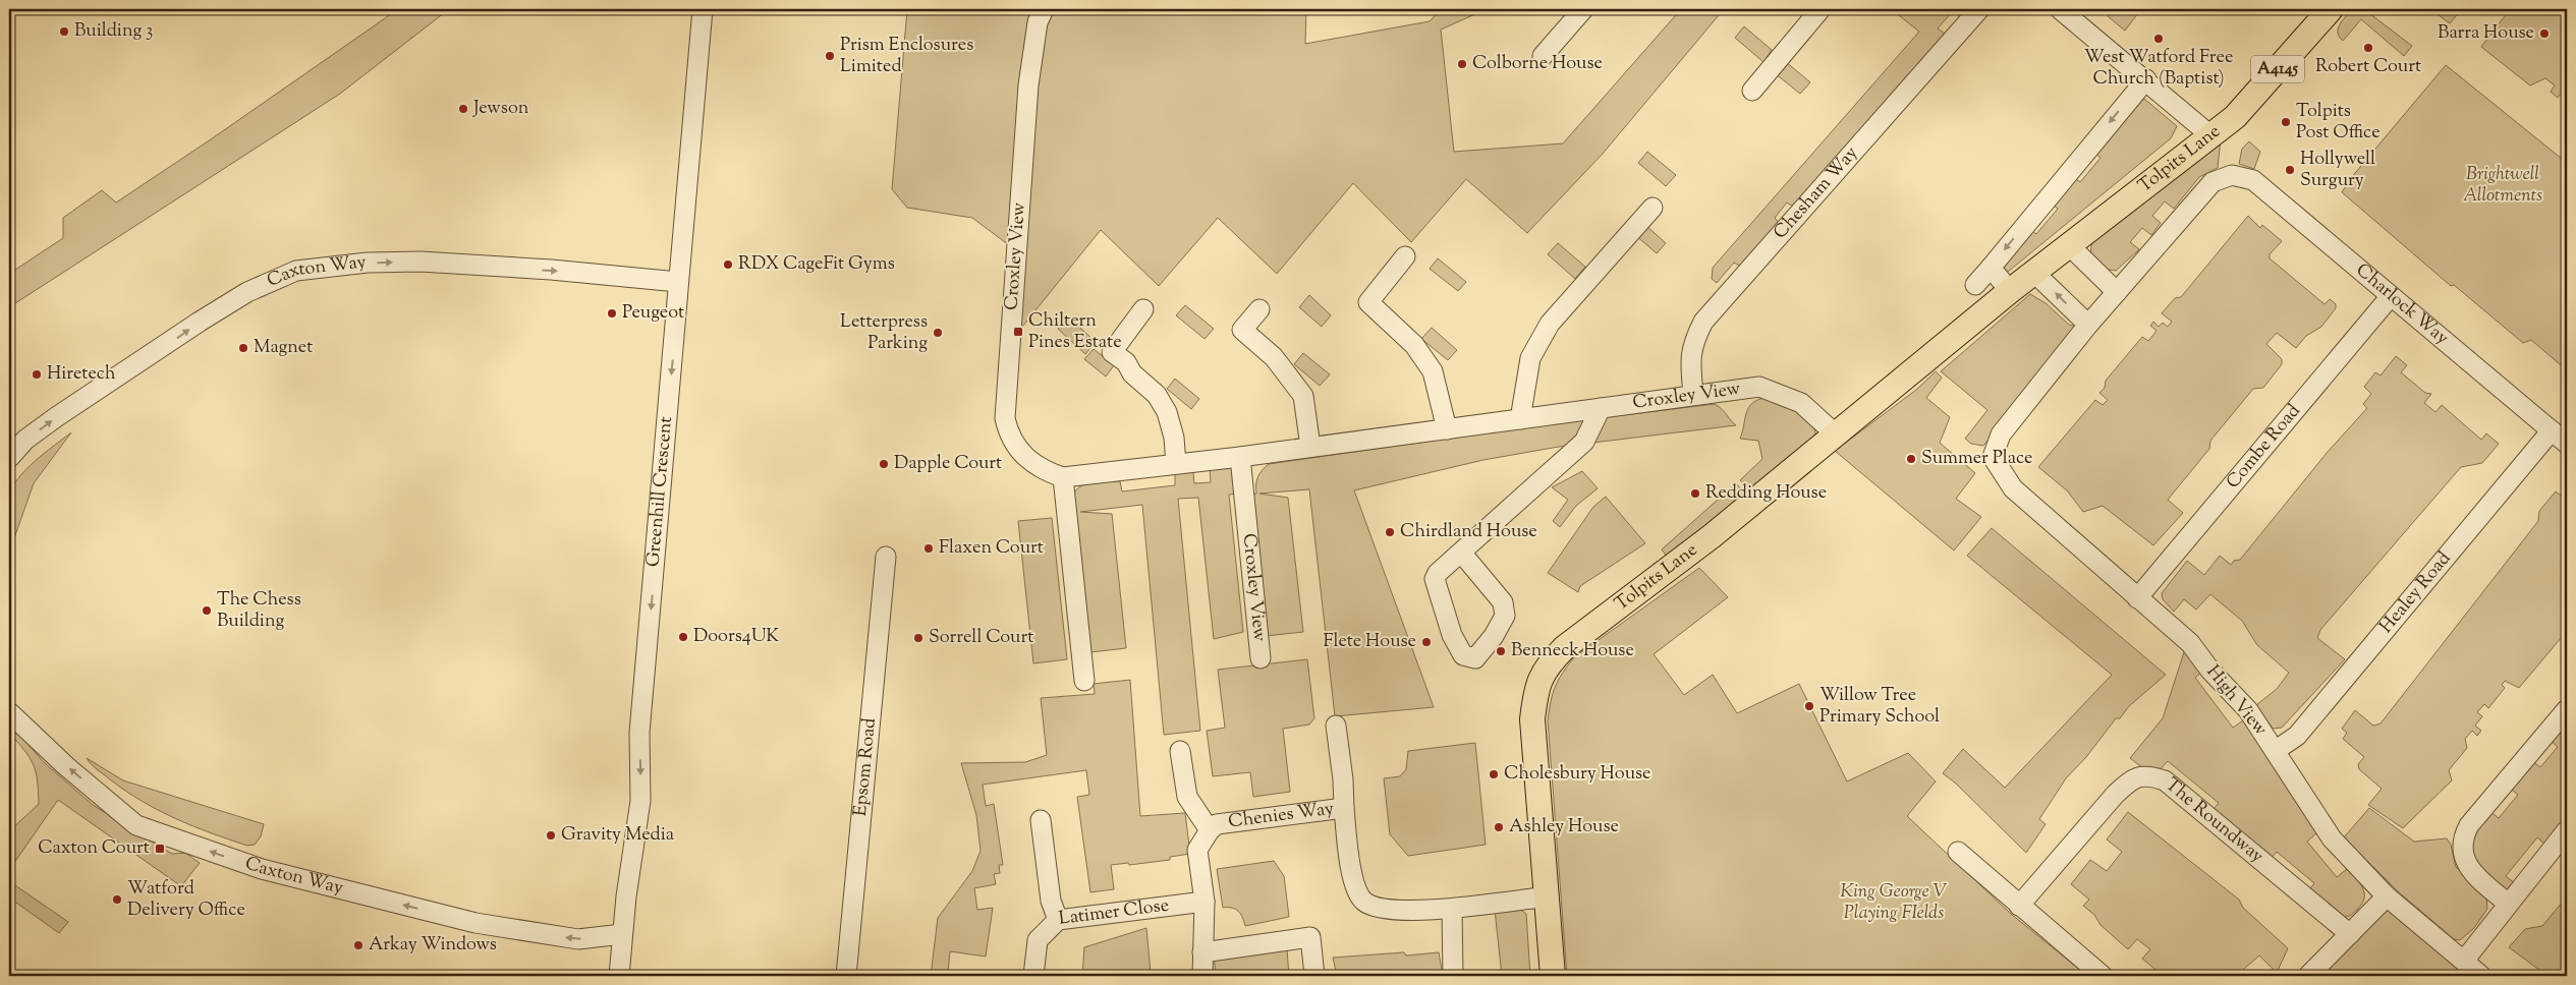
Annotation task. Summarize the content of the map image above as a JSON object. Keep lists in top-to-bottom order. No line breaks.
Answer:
{"streets":{"main road":["A4145","Tolpits Lane"],"street":["Chesham Way","Croxley View","Caxton Way","Charlock Way","Combe Road","Greenhill Crescent","Healey Road","High View","Epsom Road","Chenies Way","The Roundway","Latimer Close"]},"crossings":[["Tolpits Lane","Croxley View"],["Tolpits Lane","Chenies Way"],["Chesham Way","Croxley View"],["Caxton Way","Greenhill Crescent"],["Charlock Way","Combe Road"],["Charlock Way","Healey Road"],["Combe Road","High View"],["Healey Road","High View"],["Chenies Way","Latimer Close"]],"one_way":["Greenhill Crescent"],"parks":["Brightwell Allotments","King George V Playing FIelds"],"places":{"other":["Building 3","Barra House","West Watford Free Church (Baptist)","Robert Court","Prism Enclosures Limited","Colborne House","Jewson","Tolpits Post Office","Hollywell Surgury","RDX CageFit Gyms","Peugeot","Letterpress Parking","Magnet","Hiretech","Summer Place","Dapple Court","Redding House","Chirdland House","Flaxen Court","The Chess Building","Doors4UK","Sorrell Court","Flete House","Benneck House","Willow Tree Primary School","Cholesbury House","Ashley House","Gravity Media","Watford Delivery Office","Arkay Windows"],"transit":["Chiltern Pines Estate","Caxton Court"]}}
